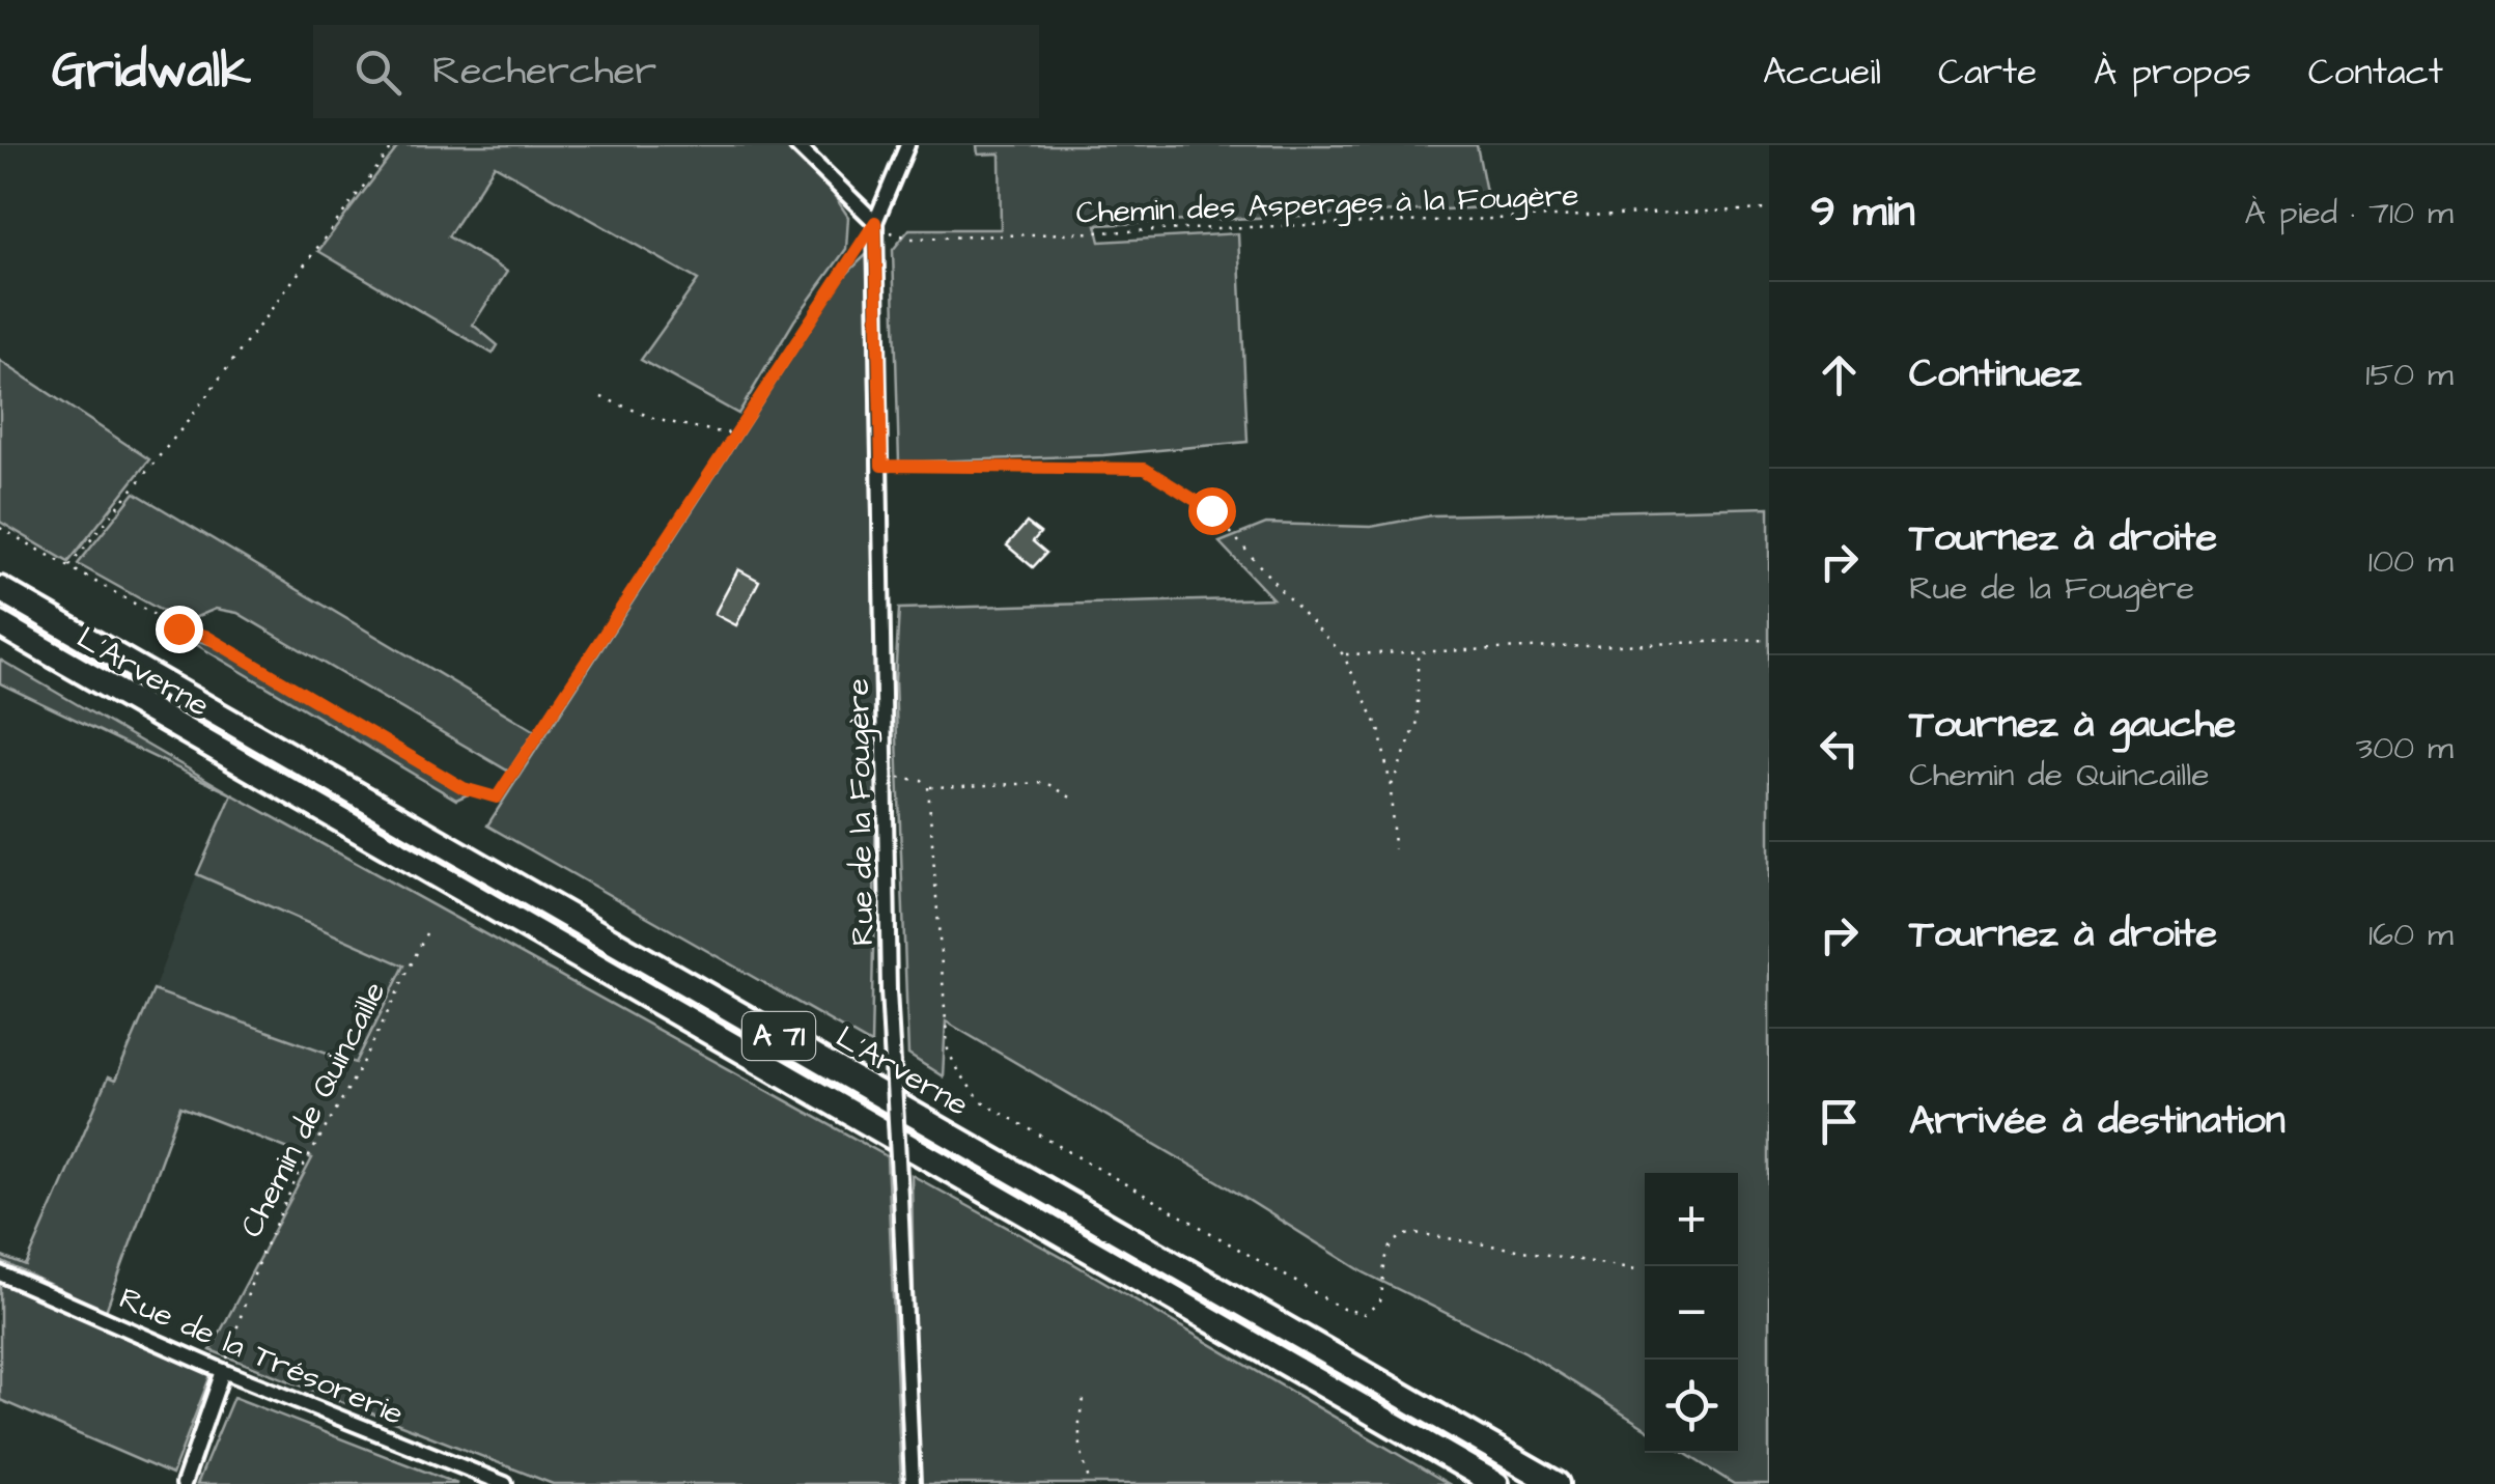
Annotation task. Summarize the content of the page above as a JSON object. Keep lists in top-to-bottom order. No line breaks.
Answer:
{"streets":{"highway":["L'Arverne","A 71"],"street":["Rue de la Fougère","Rue de la Trésorerie"],"path":["Chemin des Asperges à la Fougère","Chemin de Quincaille"]},"crossings":[["Chemin de Quincaille","Rue de la Trésorerie"]],"page":{"header":"Gridwalk","search":"Rechercher","nav":["Accueil","Carte","À propos","Contact"],"heading":["9 min","À pied · 710 m"],"list":[["Continuez","150 m"],["Tournez à droite","Rue de la Fougère","100 m"],["Tournez à gauche","Chemin de Quincaille","300 m"],["Tournez à droite","160 m"],"Arrivée à destination"],"map_buttons":["+","−"]}}
